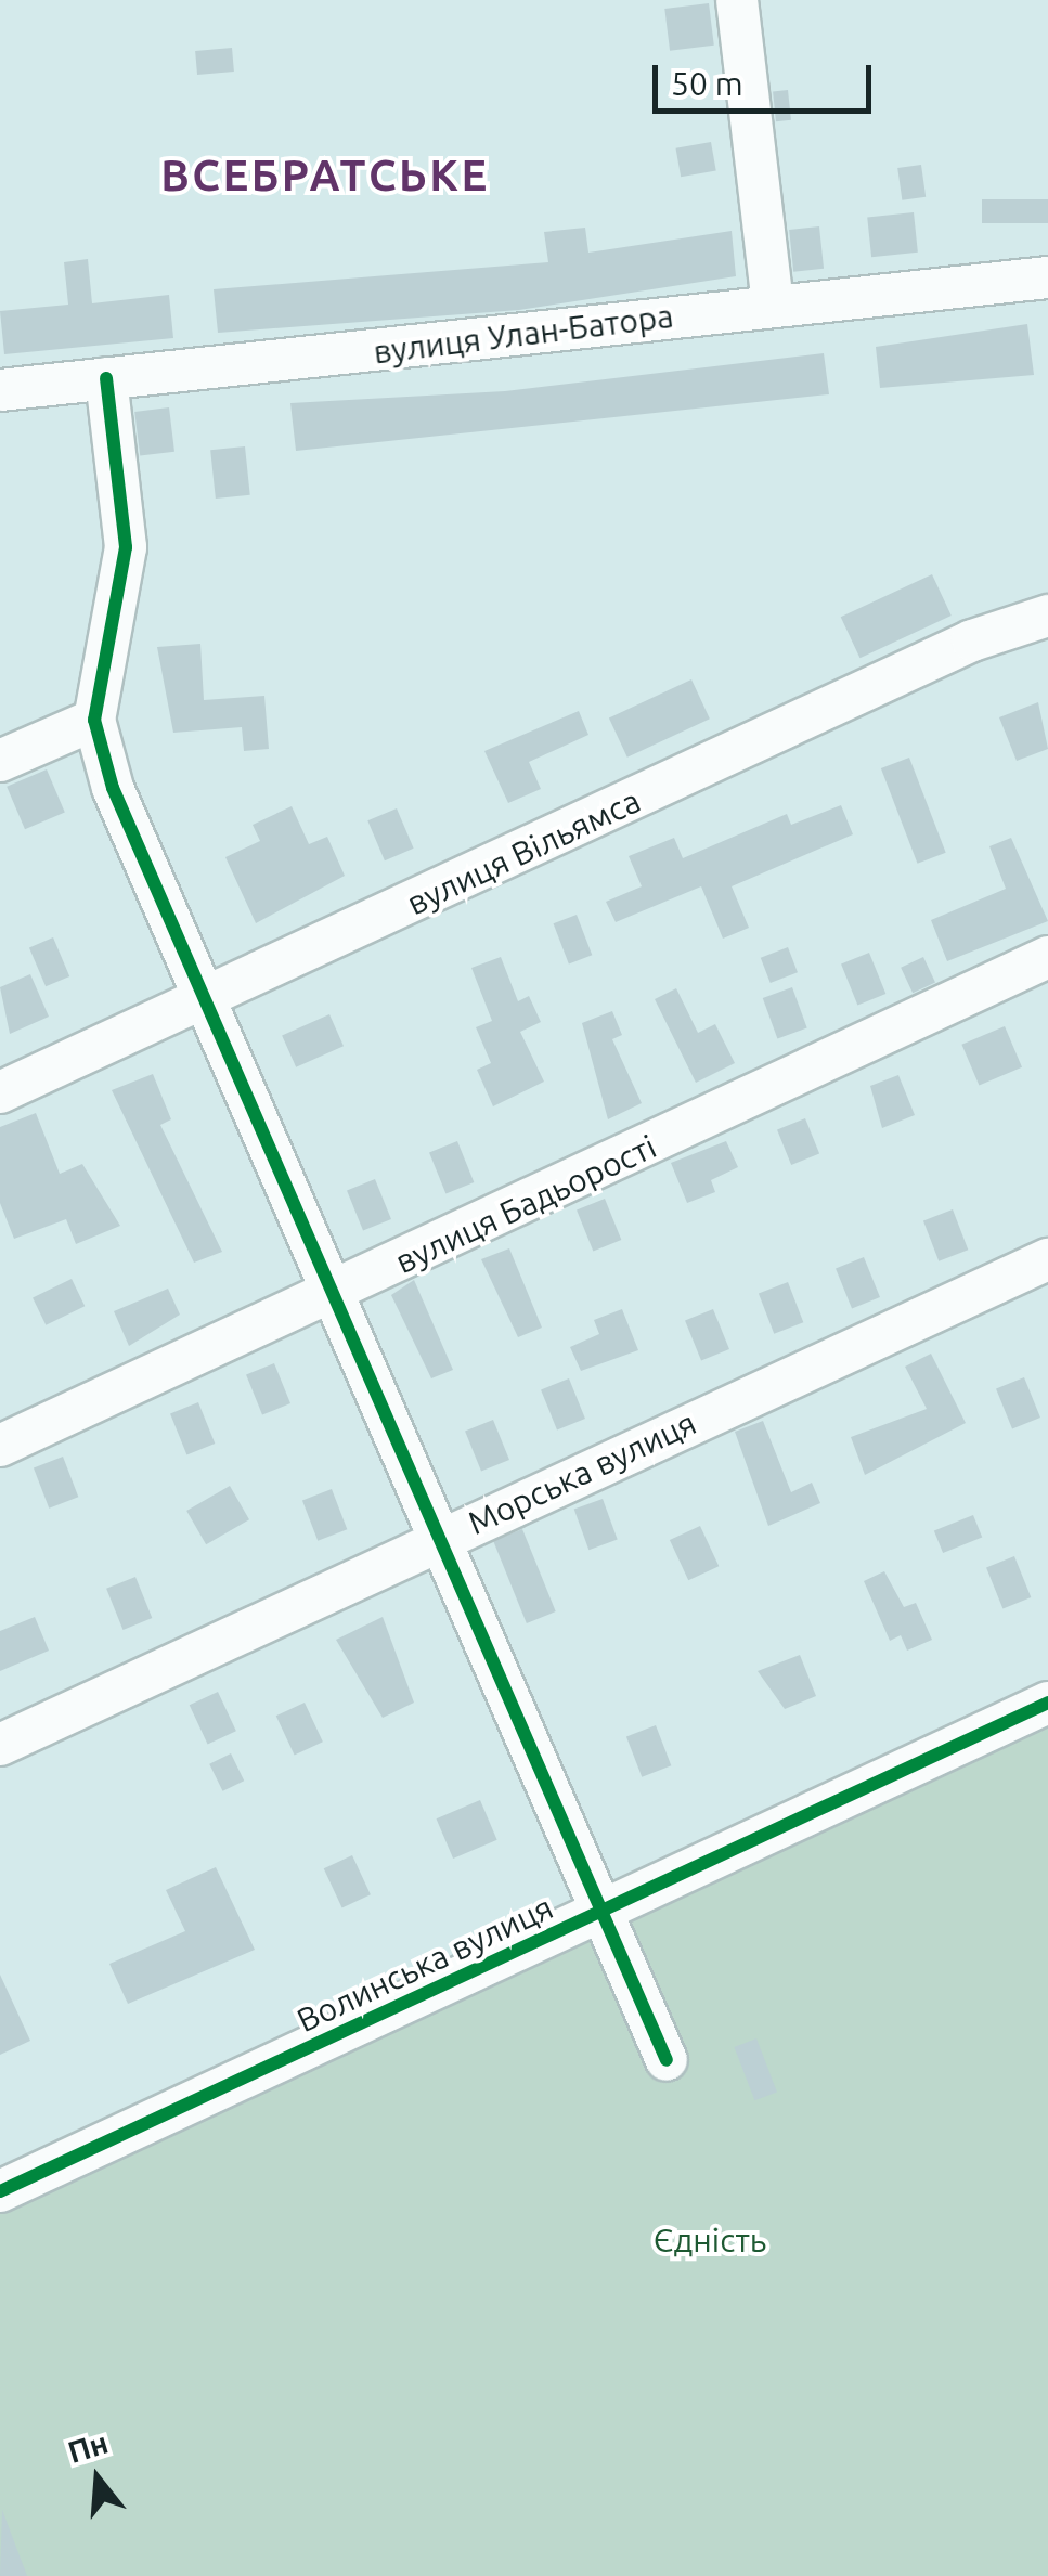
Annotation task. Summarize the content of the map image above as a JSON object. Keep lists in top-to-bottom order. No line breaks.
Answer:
{"streets":{"street":["вулиця Улан-Батора","вулиця Вільямса","вулиця Бадьорості","Морська вулиця","Волинська вулиця"]},"districts":["ВСЕБРАТСЬКЕ"],"parks":["Єдність"],"scale_bar":"50 m","north":"top"}
